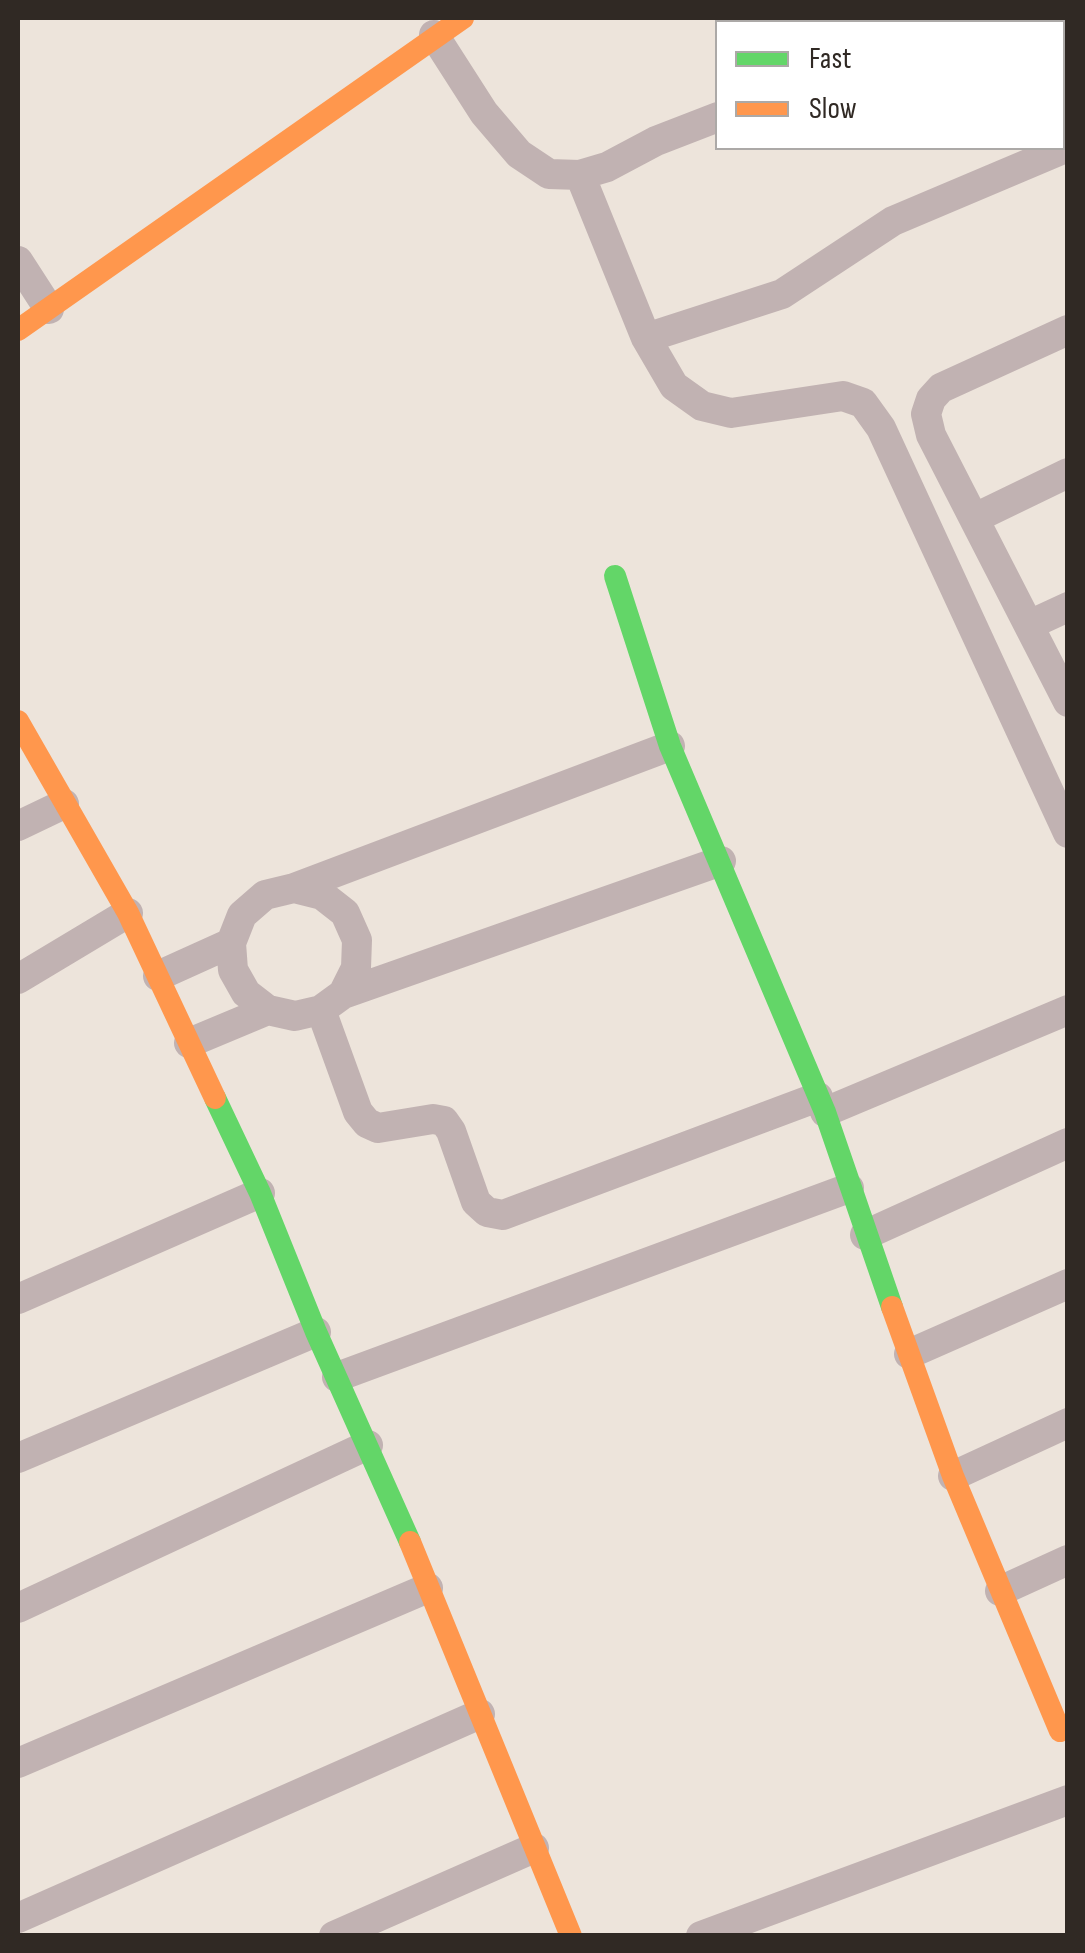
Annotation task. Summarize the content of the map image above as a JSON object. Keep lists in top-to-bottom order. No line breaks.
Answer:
{"legend":["Fast","Slow"]}
